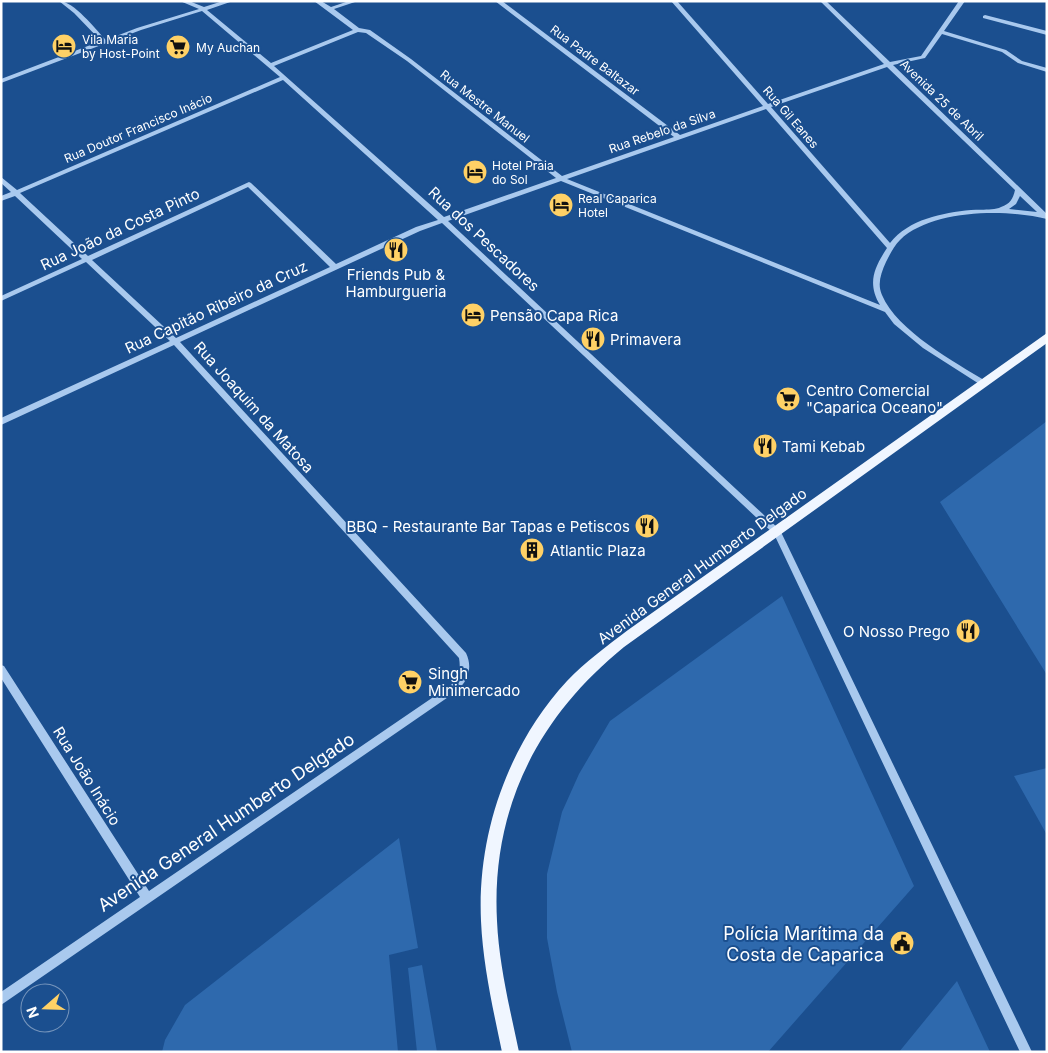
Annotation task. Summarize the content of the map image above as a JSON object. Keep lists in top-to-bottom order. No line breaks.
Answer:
{"streets":{"main road":["Avenida General Humberto Delgado"],"street":["Rua Padre Baltazar","Avenida 25 de Abril","Rua Mestre Manuel","Rua Gil Eanes","Rua Doutor Francisco Inácio","Rua Rebelo da Silva","Rua João da Costa Pinto","Rua dos Pescadores","Rua Capitão Ribeiro da Cruz","Rua Joaquim da Matosa","Rua João Inácio"]},"crossings":[["Rua Padre Baltazar","Rua Rebelo da Silva"],["Avenida 25 de Abril","Rua Rebelo da Silva"],["Rua Mestre Manuel","Rua Rebelo da Silva"],["Rua Gil Eanes","Rua Rebelo da Silva"],["Rua Doutor Francisco Inácio","Rua dos Pescadores"],["Rua Doutor Francisco Inácio","Rua Joaquim da Matosa"],["Rua Rebelo da Silva","Rua dos Pescadores"],["Rua Rebelo da Silva","Rua Capitão Ribeiro da Cruz"],["Rua João da Costa Pinto","Rua Capitão Ribeiro da Cruz"],["Rua João da Costa Pinto","Rua Joaquim da Matosa"],["Rua dos Pescadores","Rua Capitão Ribeiro da Cruz"],["Rua dos Pescadores","Avenida General Humberto Delgado"],["Rua Capitão Ribeiro da Cruz","Rua Joaquim da Matosa"],["Rua Joaquim da Matosa","Avenida General Humberto Delgado"],["Avenida General Humberto Delgado","Rua João Inácio"]],"places":{"hotel":["Vila Maria by Host-Point","Hotel Praia do Sol","Real Caparica Hotel","Pensão Capa Rica"],"supermarket":["My Auchan","Centro Comercial \"Caparica Oceano\"","Singh Minimercado"],"restaurant":["Friends Pub & Hamburgueria","Primavera","Tami Kebab","BBQ - Restaurante Bar Tapas e Petiscos","O Nosso Prego"],"building":["Atlantic Plaza"],"public building":["Polícia Marítima da Costa de Caparica"]},"north":"left"}
